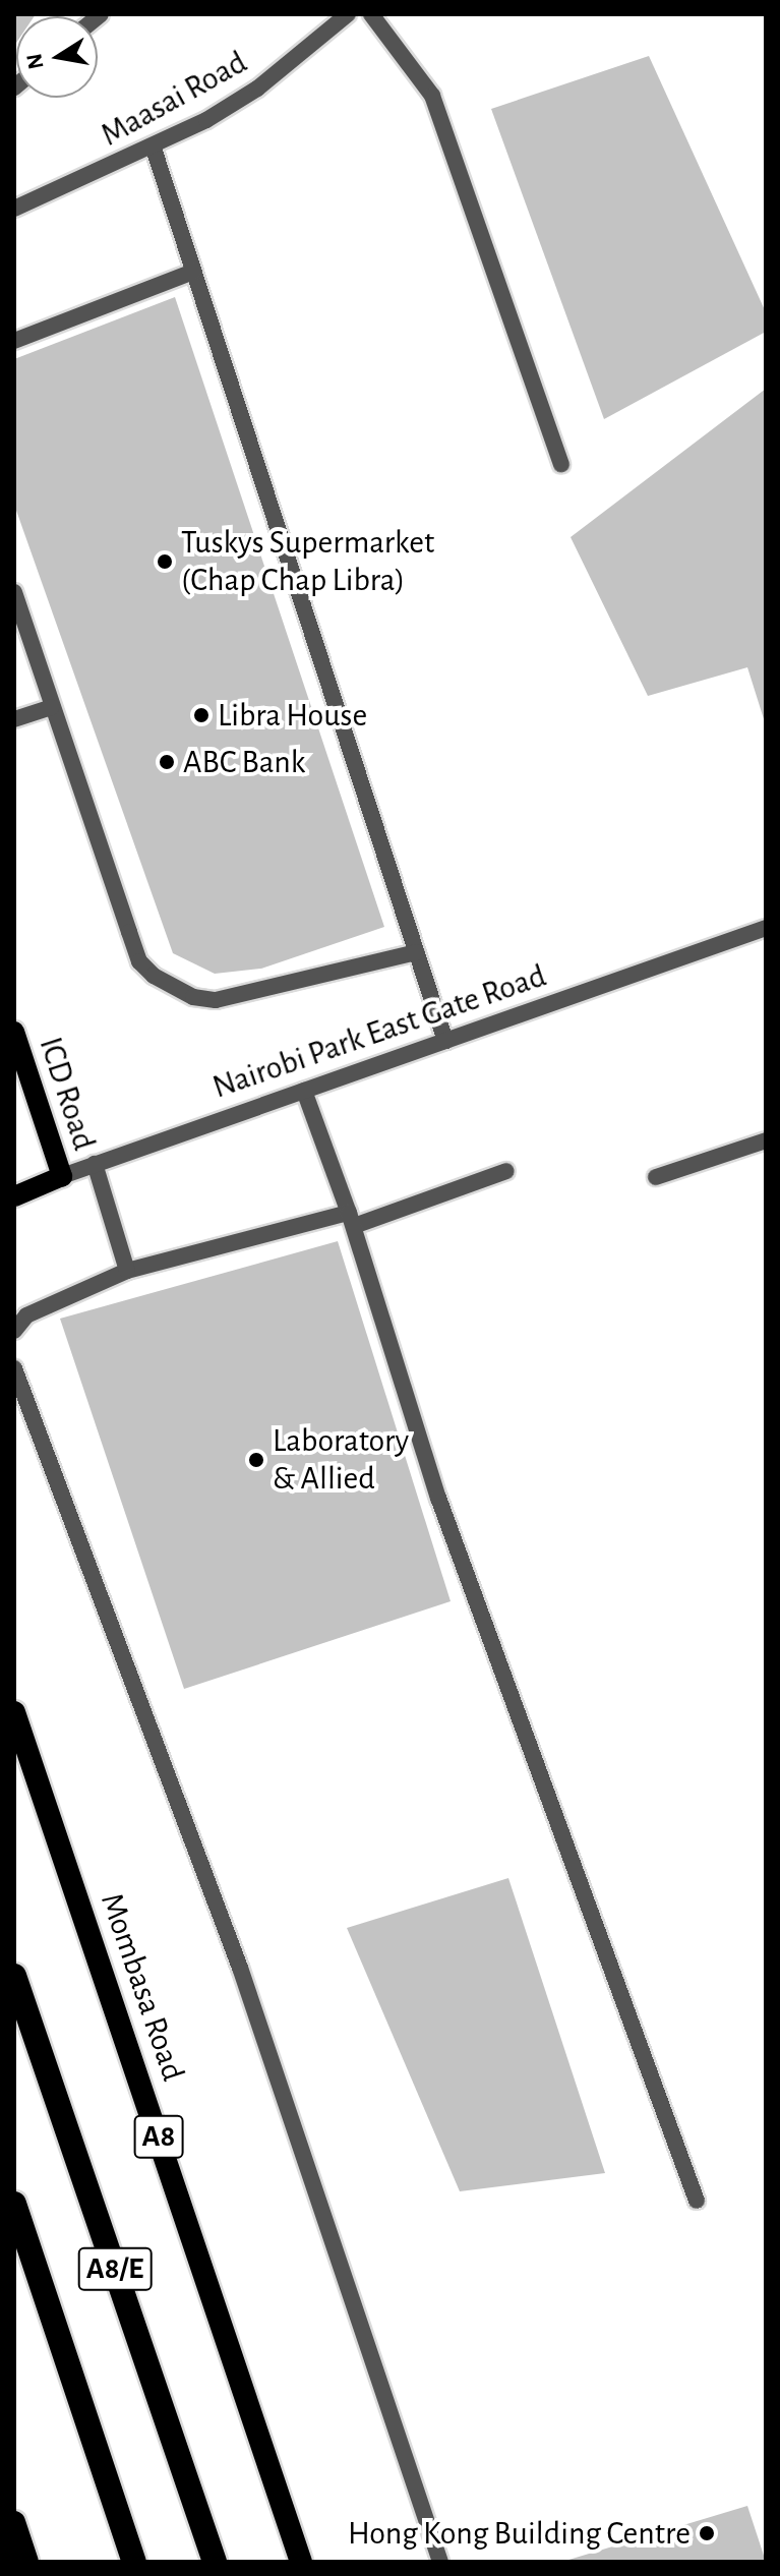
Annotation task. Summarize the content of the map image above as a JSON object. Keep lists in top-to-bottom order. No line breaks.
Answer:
{"streets":{"highway":["Mombasa Road","A8","A8/E"],"main road":["Nairobi Park East Gate Road","ICD Road"],"street":["Maasai Road"]},"crossings":[["Nairobi Park East Gate Road","ICD Road"]],"places":["Tuskys Supermarket (Chap Chap Libra)","Libra House","ABC Bank","Laboratory & Allied","Hong Kong Building Centre"],"north":"left"}
